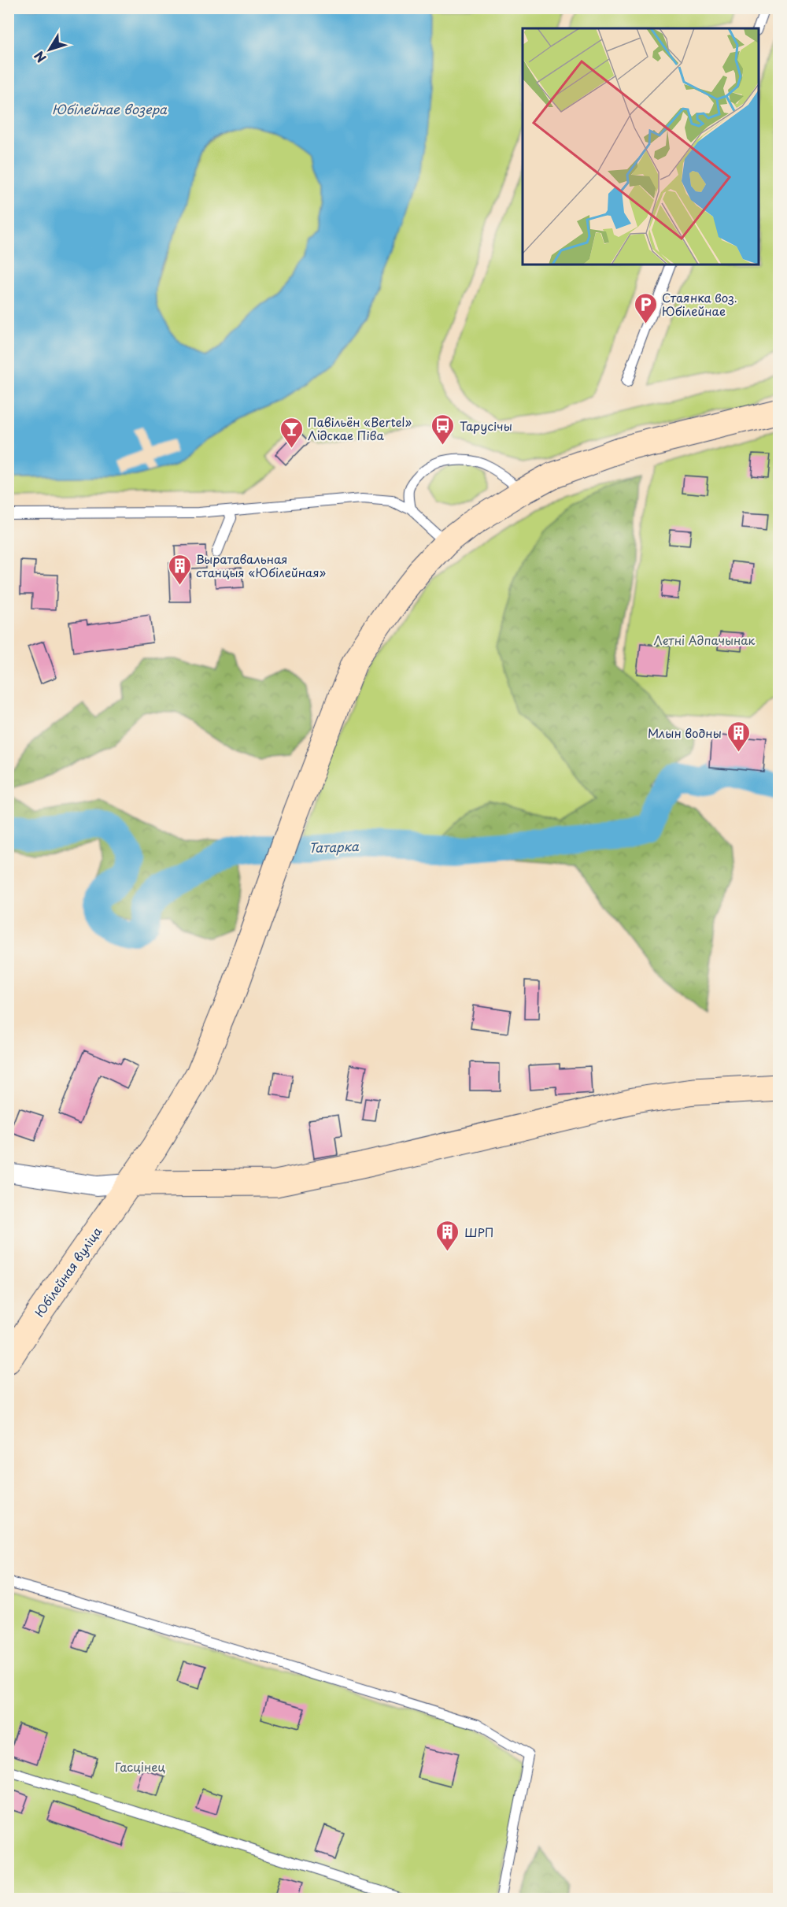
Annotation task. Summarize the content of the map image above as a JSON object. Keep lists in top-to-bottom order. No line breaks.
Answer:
{"streets":{"street":["Юбілейная вуліца"]},"water":["Юбілейнае возера","Татарка"],"parks":["Летні Адпачынак","Гасцінец"],"places":{"parking":["Стаянка воз. Юбілейнае"],"bus stop":["Тарусічы"],"bar":["Павільён «Bertel» Лідскае Піва"],"building":["Выратавальная станцыя «Юбілейная»","Млын водны","ШРП"]},"north":"bottom left"}
